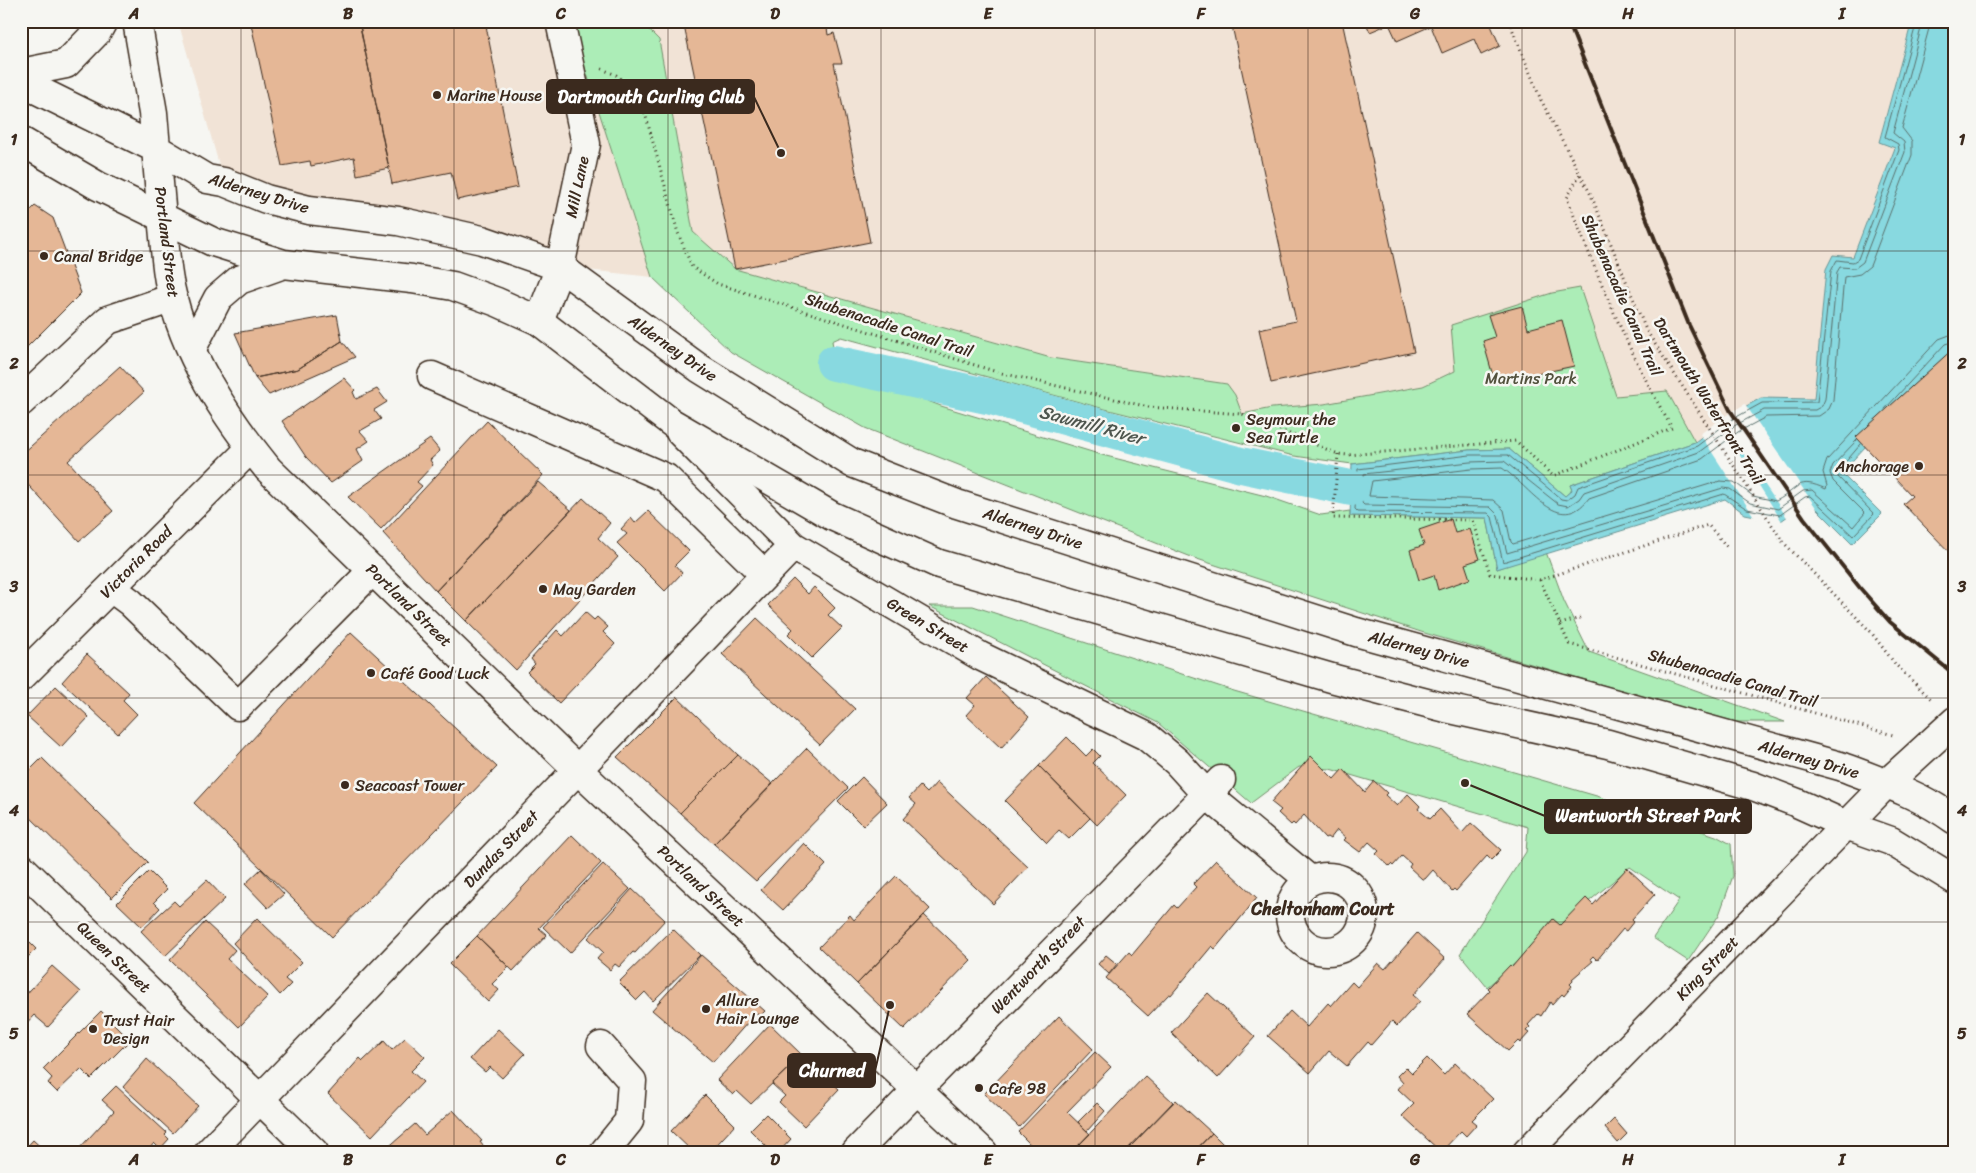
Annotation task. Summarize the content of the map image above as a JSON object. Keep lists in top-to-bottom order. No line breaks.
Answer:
{"streets":{"street":["Mill Lane","Alderney Drive","Portland Street","Victoria Road","Green Street","Dundas Street","Queen Street","Wentworth Street","King Street"],"path":["Shubenacadie Canal Trail","Dartmouth Waterfront Trail"]},"crossings":[["Mill Lane","Alderney Drive"],["Mill Lane","Shubenacadie Canal Trail"],["Alderney Drive","Portland Street"],["Alderney Drive","King Street"],["Portland Street","Victoria Road"],["Portland Street","Dundas Street"],["Portland Street","Wentworth Street"],["Shubenacadie Canal Trail","Dartmouth Waterfront Trail"],["Shubenacadie Canal Trail","King Street"],["Green Street","Dundas Street"],["Green Street","Wentworth Street"],["Dundas Street","Queen Street"]],"districts":["Cheltonham Court"],"water":["Sawmill River"],"parks":["Martins Park"],"places":["Marine House","Dartmouth Curling Club","Canal Bridge","Seymour the Sea Turtle","Anchorage","May Garden","Café Good Luck","Wentworth Street Park","Seacoast Tower","Churned","Allure Hair Lounge","Trust Hair Design","Cafe 98"],"grid":{"columns":["A","B","C","D","E","F","G","H","I"],"rows":["1","2","3","4","5"]}}
